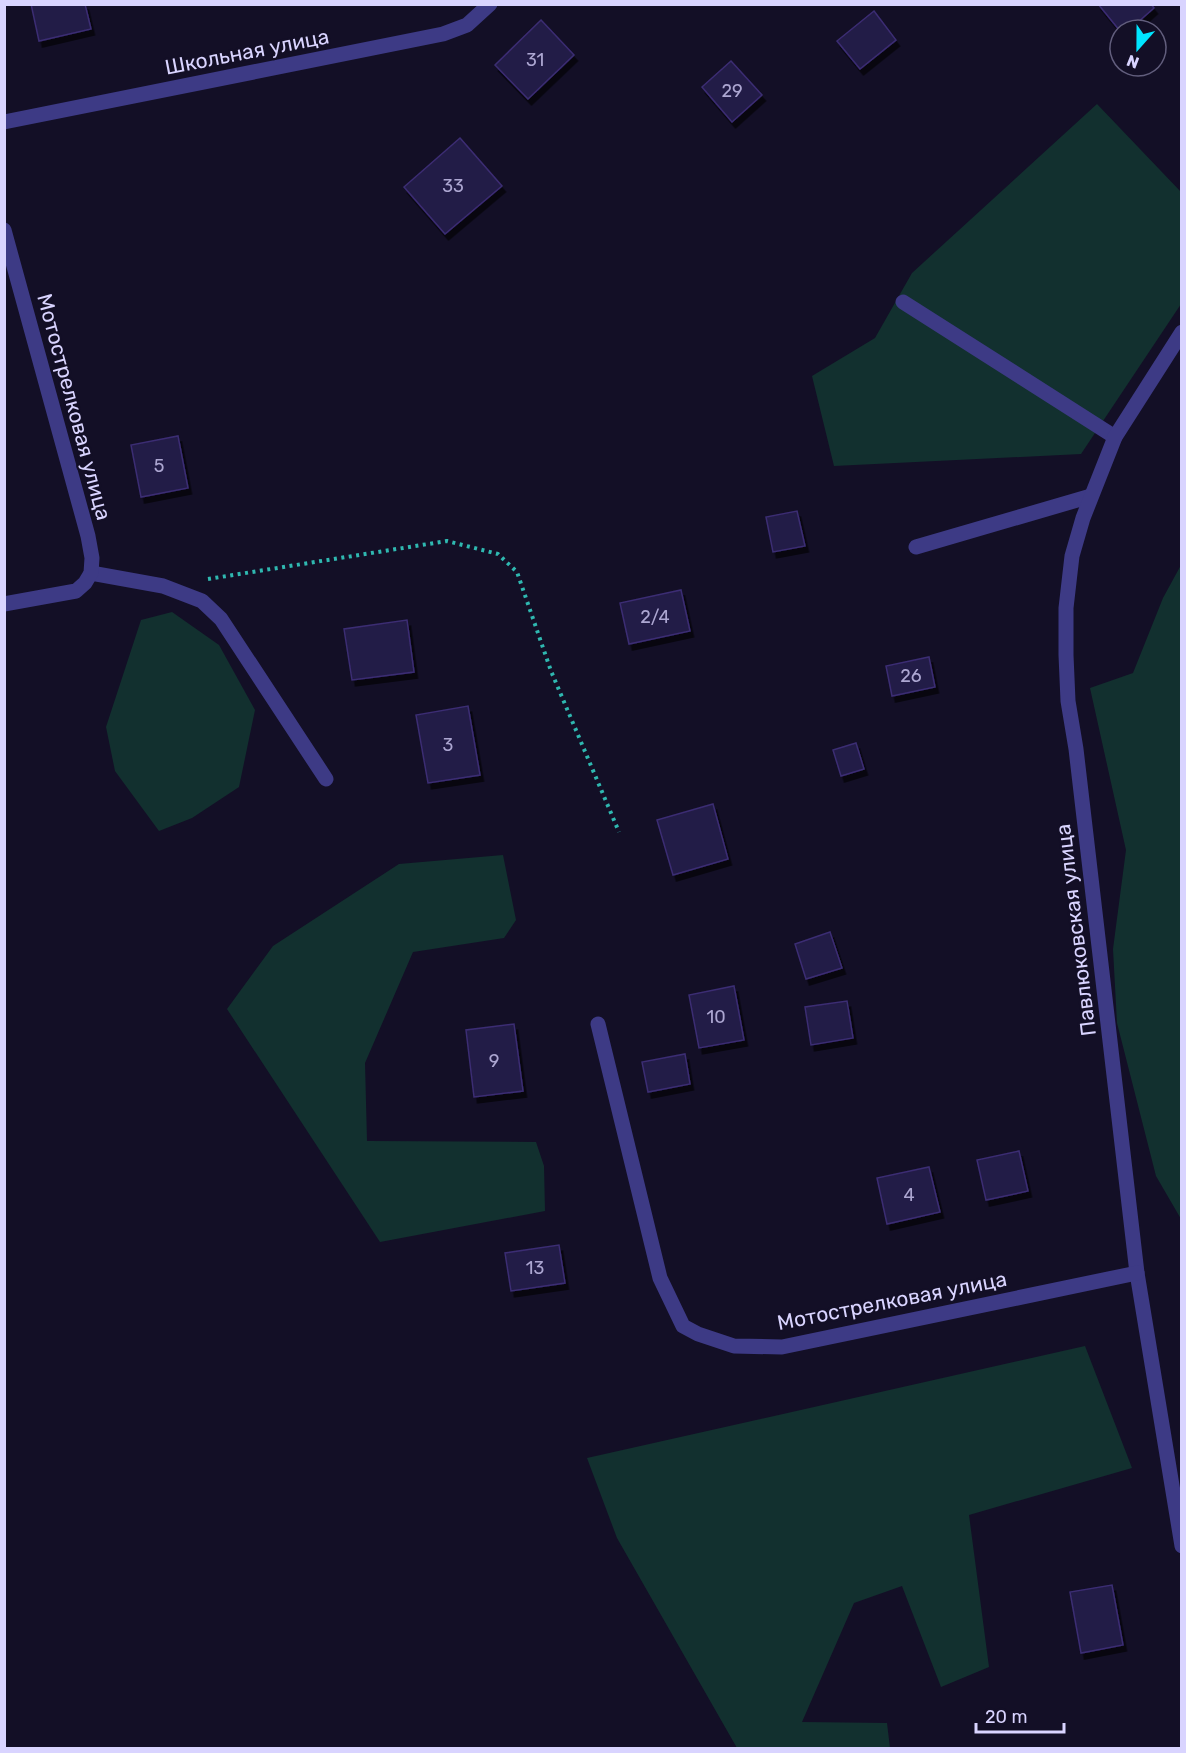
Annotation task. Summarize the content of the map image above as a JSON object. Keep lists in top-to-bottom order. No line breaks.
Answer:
{"streets":{"street":["Школьная улица","Мотострелковая улица","Павлюковская улица"]},"crossings":[["Мотострелковая улица","Павлюковская улица"]],"house_numbers":["31","29","33","5","2/4","26","3","10","9","4","13"],"scale_bar":"20 m","north":"bottom"}
